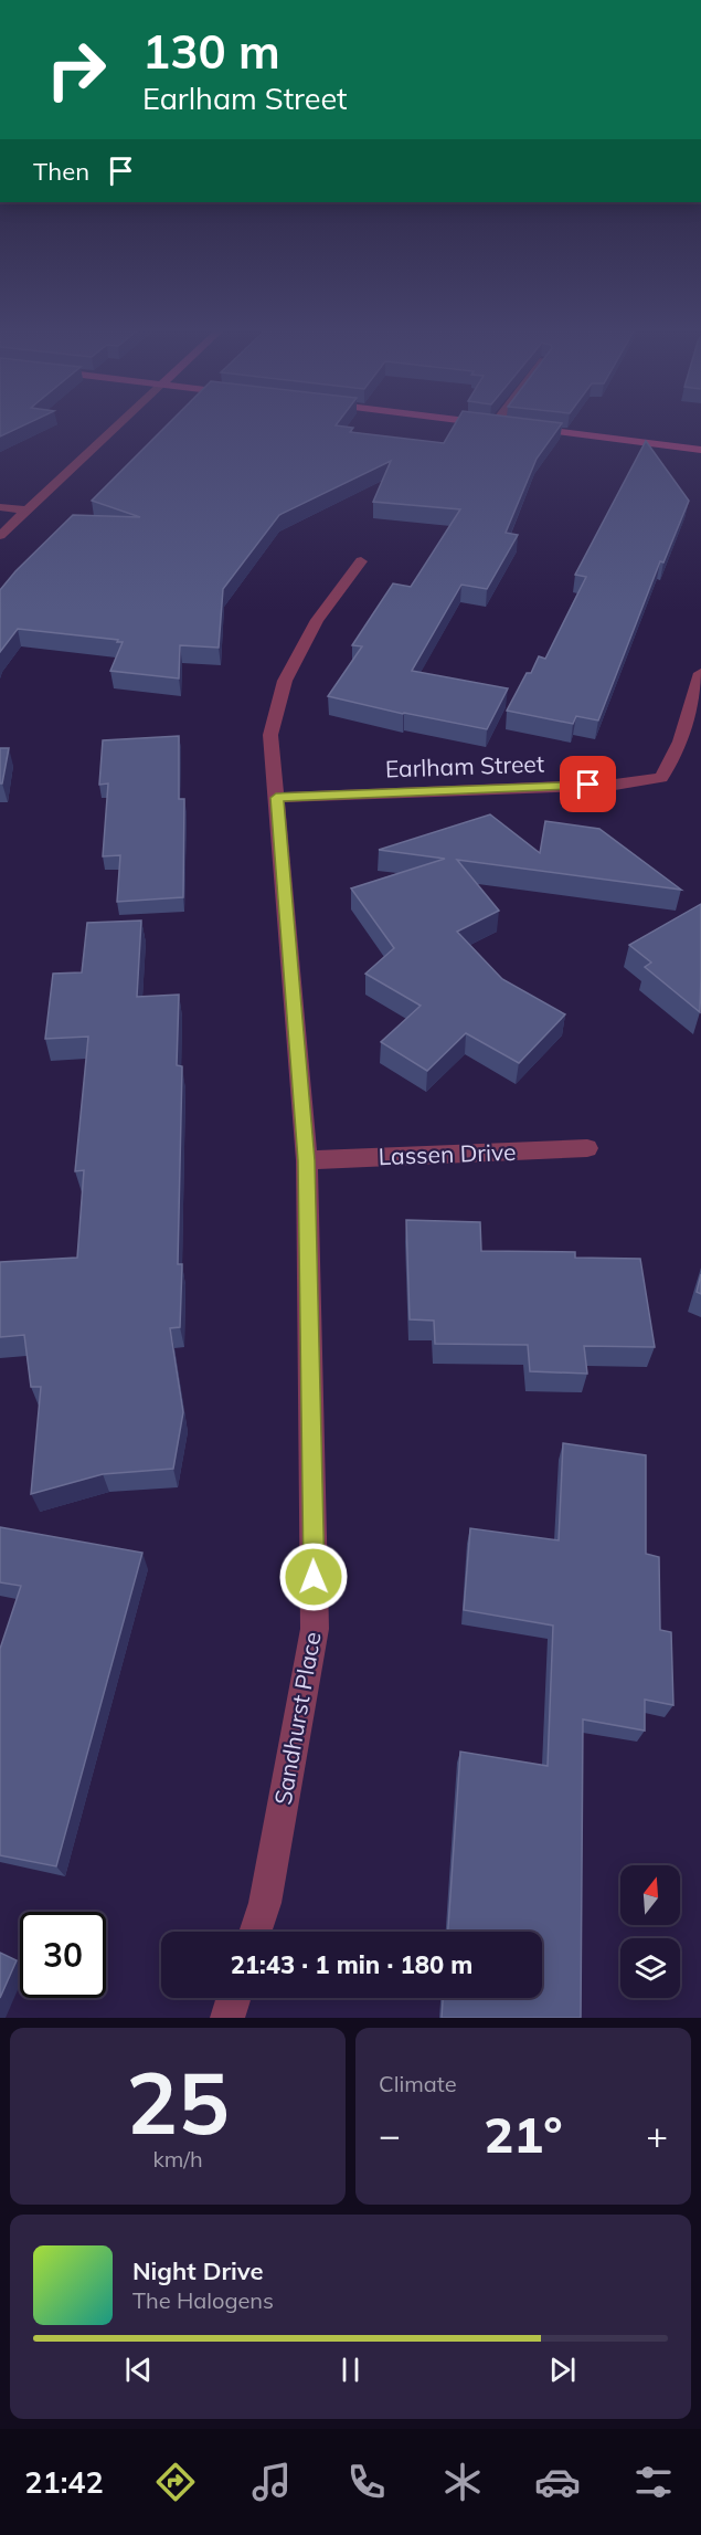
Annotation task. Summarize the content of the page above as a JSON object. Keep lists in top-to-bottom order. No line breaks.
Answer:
{"streets":{"street":["Earlham Street","Lassen Drive","Sandhurst Place"]},"crossings":[["Earlham Street","Sandhurst Place"],["Lassen Drive","Sandhurst Place"]],"north":"top","page":{"turn":["130 m","Earlham Street"],"then":"Then","limit":"30","trip":"21:43 · 1 min · 180 m","tile":[["25","km/h"],"Climate"],"heat":["−","21°","+"],"song":["Night Drive","The Halogens"],"tabs":"21:42"}}
